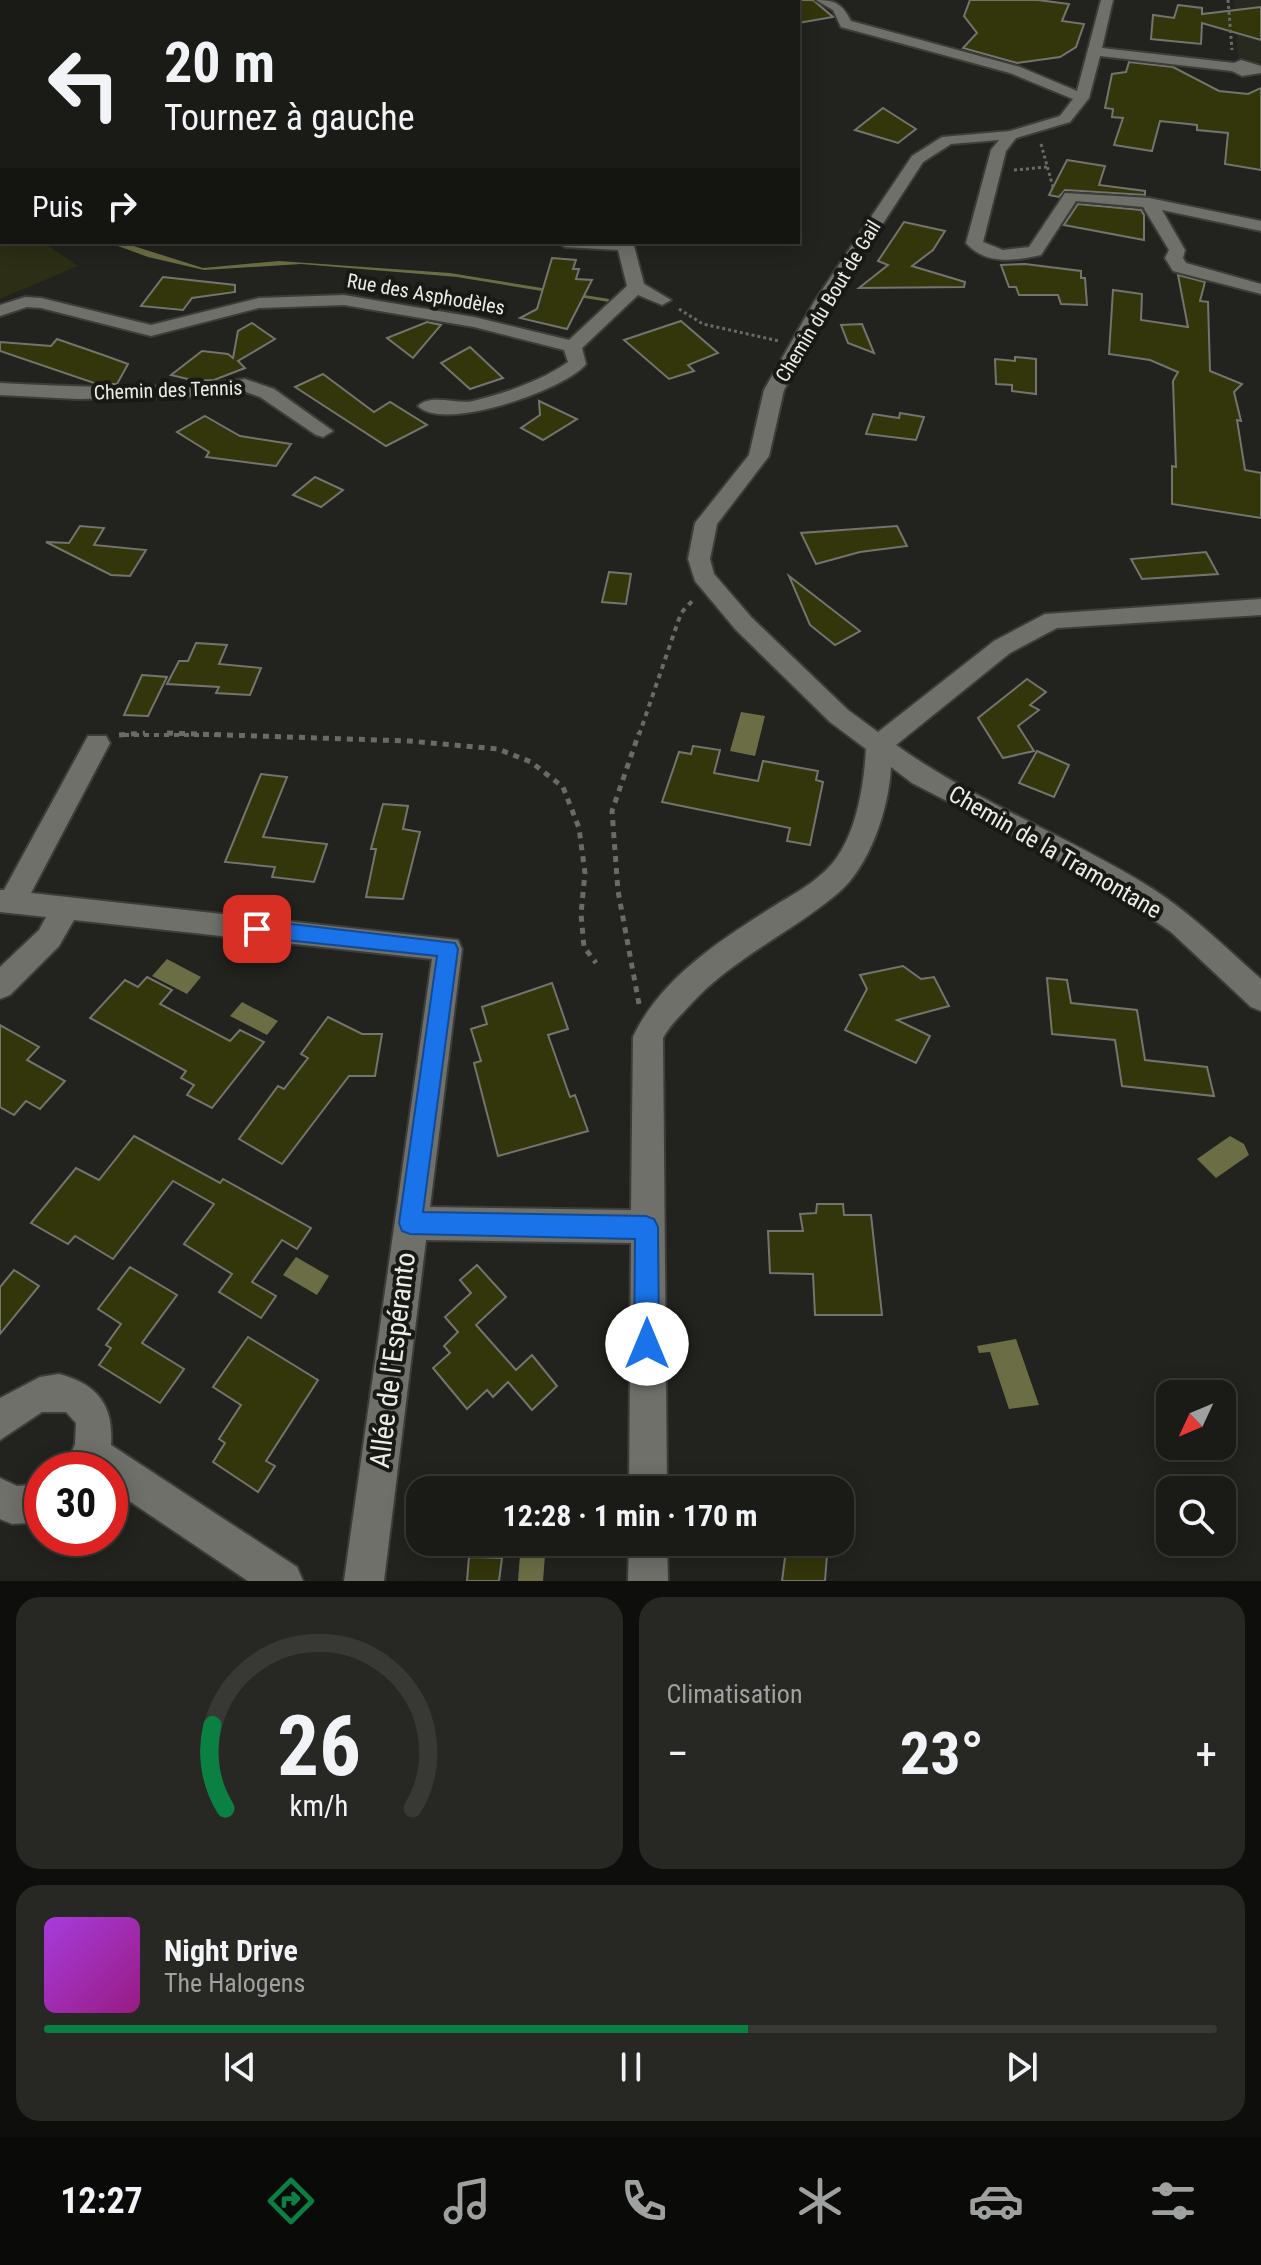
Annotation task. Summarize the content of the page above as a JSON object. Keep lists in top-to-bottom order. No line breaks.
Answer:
{"streets":{"street":["Rue des Asphodèles","Chemin du Bout de Gail","Chemin des Tennis","Chemin de la Tramontane","Allée de l'Espéranto"]},"crossings":[["Chemin du Bout de Gail","Chemin de la Tramontane"]],"north":"bottom left","page":{"turn":["20 m","Tournez à gauche"],"then":"Puis","limit":"30","trip":"12:28 · 1 min · 170 m","tile":"Climatisation","heat":["−","23°","+"],"song":["Night Drive","The Halogens"],"tabs":"12:27","gauge":["26","km/h"]}}
